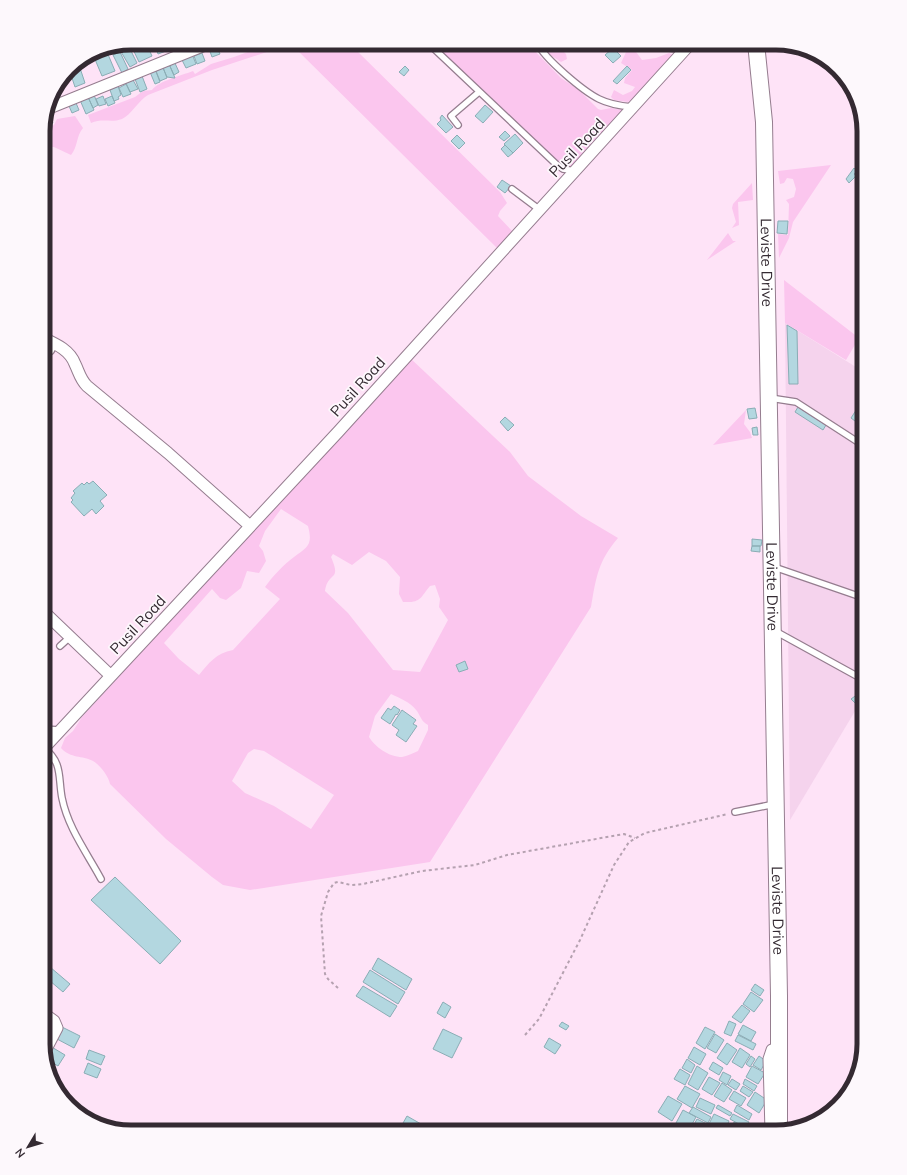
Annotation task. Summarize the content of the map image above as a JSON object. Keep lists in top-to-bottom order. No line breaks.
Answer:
{"streets":{"main road":["Leviste Drive"],"street":["Pusil Road"]},"north":"bottom left"}
